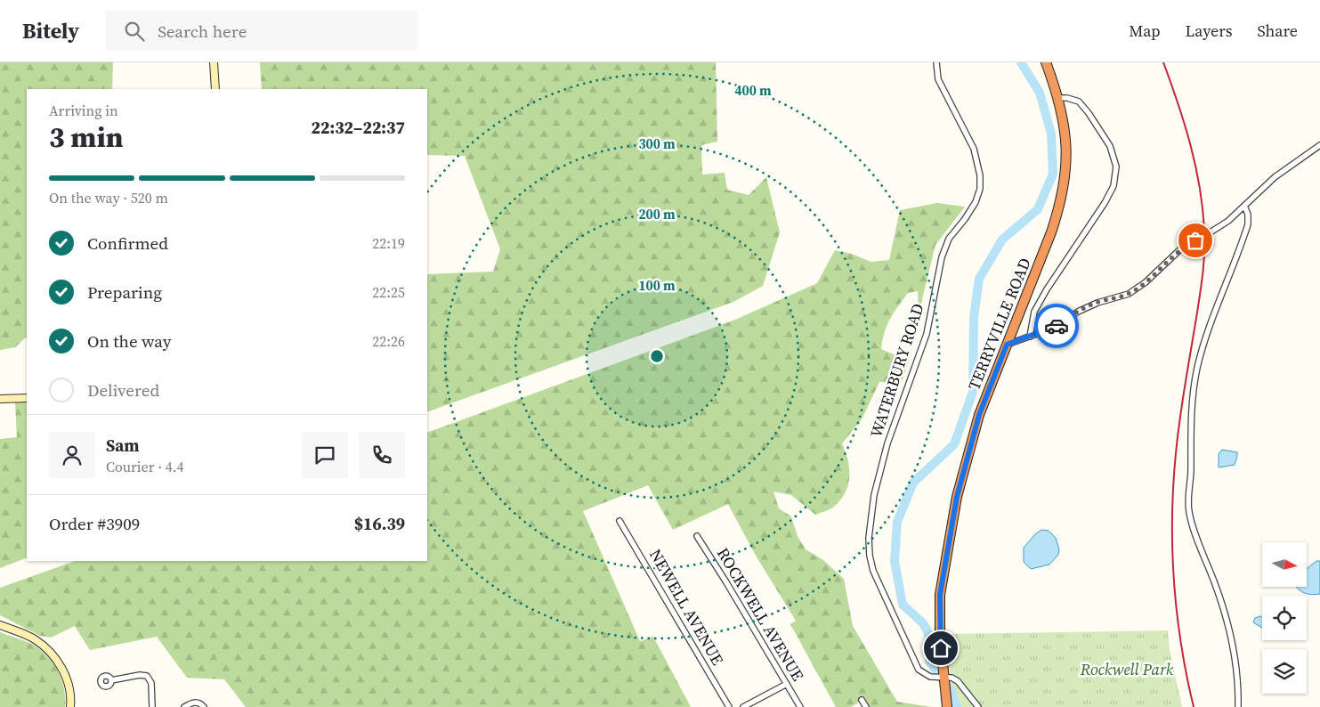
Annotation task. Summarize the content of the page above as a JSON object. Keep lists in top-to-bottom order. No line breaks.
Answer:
{"streets":{"highway":["TERRYVILLE ROAD"],"street":["WATERBURY ROAD","NEWELL AVENUE","ROCKWELL AVENUE"]},"crossings":[["TERRYVILLE ROAD","WATERBURY ROAD"]],"parks":["Rockwell Park"],"north":"right","page":{"header":"Bitely","search":"Search here","nav":["Map","Layers","Share"],"heading":["3 min","Arriving in","22:32–22:37"],"panel":["Sam","Courier · 4.4","Order #3909","$16.39"],"bar":"On the way · 520 m","list":[["Confirmed","22:19"],["Preparing","22:25"],["On the way","22:26"],"Delivered"]},"rings":["400 m","300 m","200 m","100 m"]}
